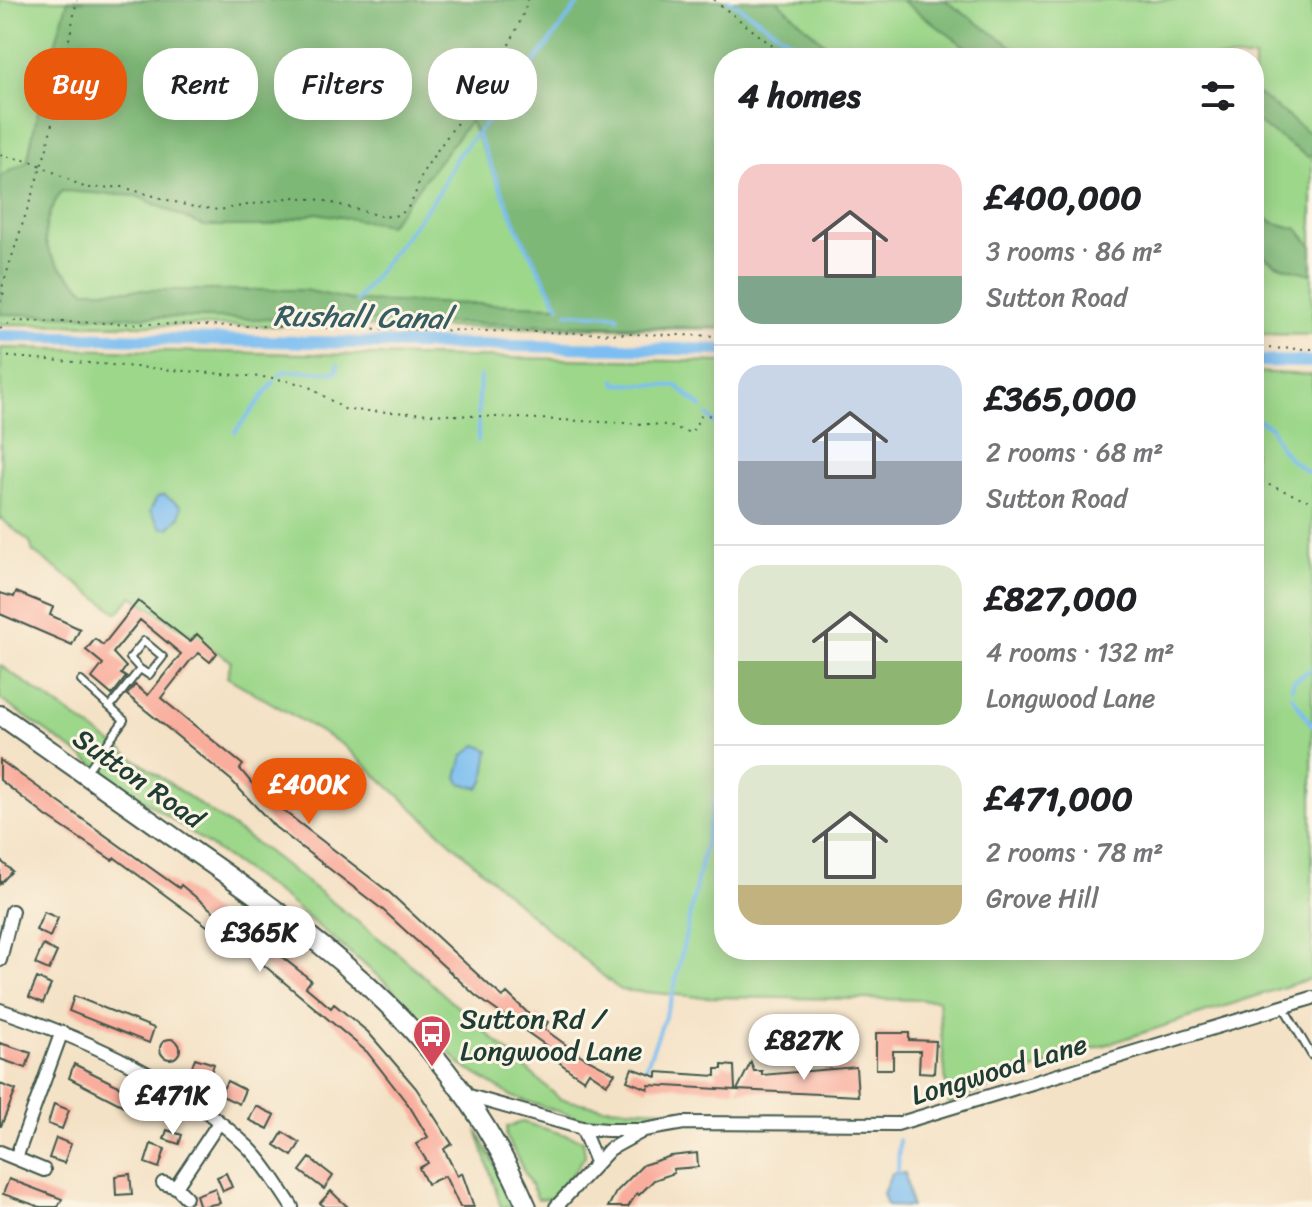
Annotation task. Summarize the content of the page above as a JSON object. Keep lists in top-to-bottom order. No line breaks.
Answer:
{"streets":{"main road":["Sutton Road"],"street":["Longwood Lane"]},"crossings":[["Sutton Road","Longwood Lane"]],"water":["Rushall Canal"],"places":{"bus stop":["Sutton Rd / Longwood Lane"]},"page":{"chip":["Buy","Rent","Filters","New"],"heading":"4 homes","list":[{"name":"£400,000","note":"3 rooms · 86 m² · Sutton Road"},{"name":"£365,000","note":"2 rooms · 68 m² · Sutton Road"},{"name":"£827,000","note":"4 rooms · 132 m² · Longwood Lane"},{"name":"£471,000","note":"2 rooms · 78 m² · Grove Hill"}],"price":["£400K","£365K","£827K","£471K"]}}
